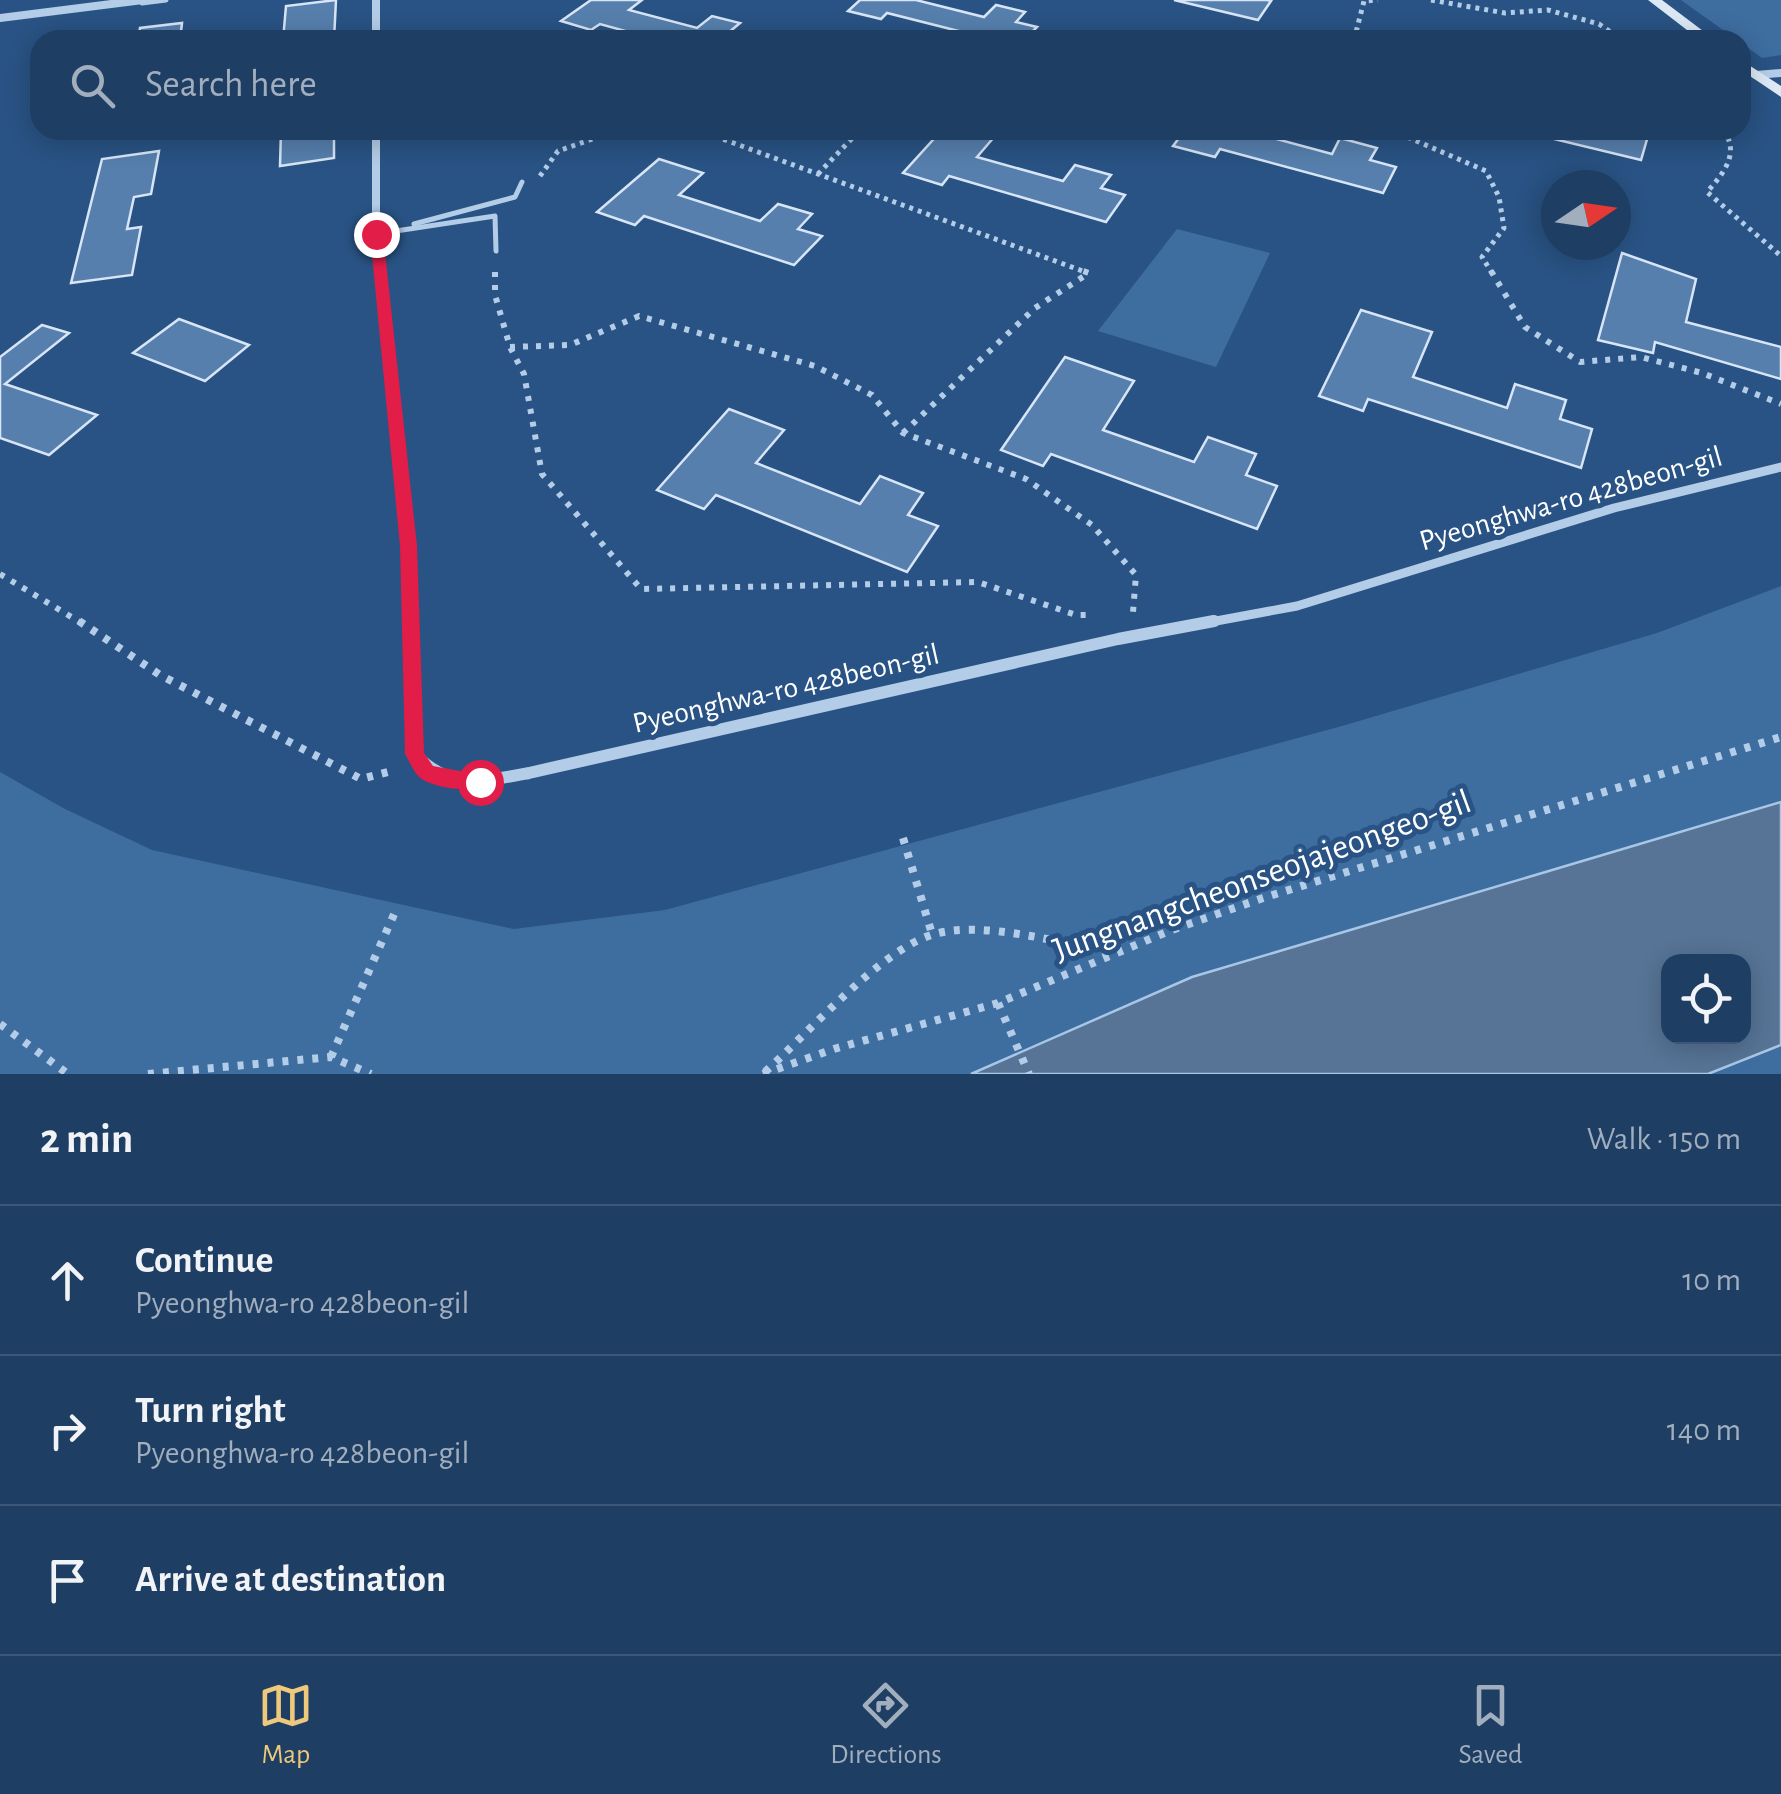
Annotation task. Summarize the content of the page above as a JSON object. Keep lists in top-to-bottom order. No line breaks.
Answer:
{"streets":{"street":["Pyeonghwa-ro 428beon-gil"],"path":["Jungnangcheonseojajeongeo-gil"]},"north":"right","page":{"search":"Search here","heading":["2 min","Walk · 150 m"],"list":[["Continue","Pyeonghwa-ro 428beon-gil","10 m"],["Turn right","Pyeonghwa-ro 428beon-gil","140 m"],"Arrive at destination"],"nav":["Map","Directions","Saved"]}}
